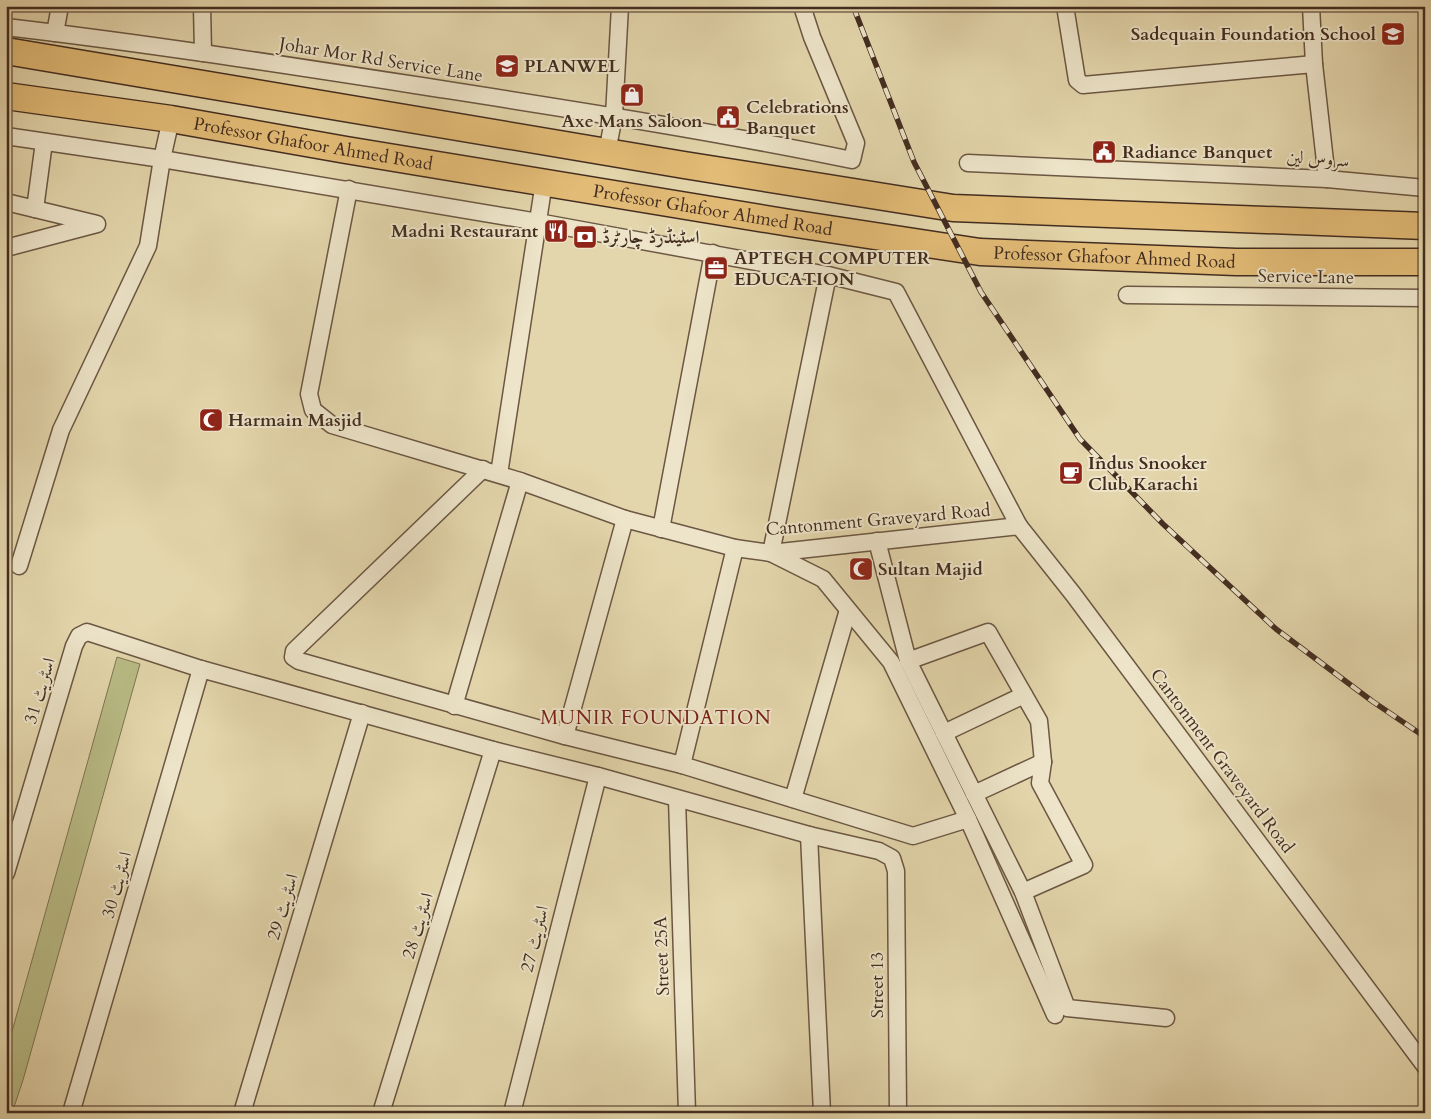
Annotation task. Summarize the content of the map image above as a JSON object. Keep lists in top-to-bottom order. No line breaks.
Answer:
{"streets":{"main road":["Professor Ghafoor Ahmed Road"],"street":["Johar Mor Rd Service Lane","سروس لین","Service Lane","Cantonment Graveyard Road","اسٹریٹ 31","اسٹریٹ 30","اسٹریٹ 29","اسٹریٹ 28","اسٹریٹ 27","Street 25A","Street 13"]},"crossings":[["اسٹریٹ 31","اسٹریٹ 30"]],"districts":["MUNIR FOUNDATION"],"places":{"school or university":["Sadequain Foundation School","PLANWEL"],"shop":["Axe Mans Saloon"],"public building":["Celebrations Banquet","Radiance Banquet"],"restaurant":["Madni Restaurant"],"bank":["اسٹینڈرڈ چارٹرڈ"],"office":["APTECH COMPUTER EDUCATION"],"mosque":["Harmain Masjid","Sultan Majid"],"cafe":["Indus Snooker Club Karachi"]}}
